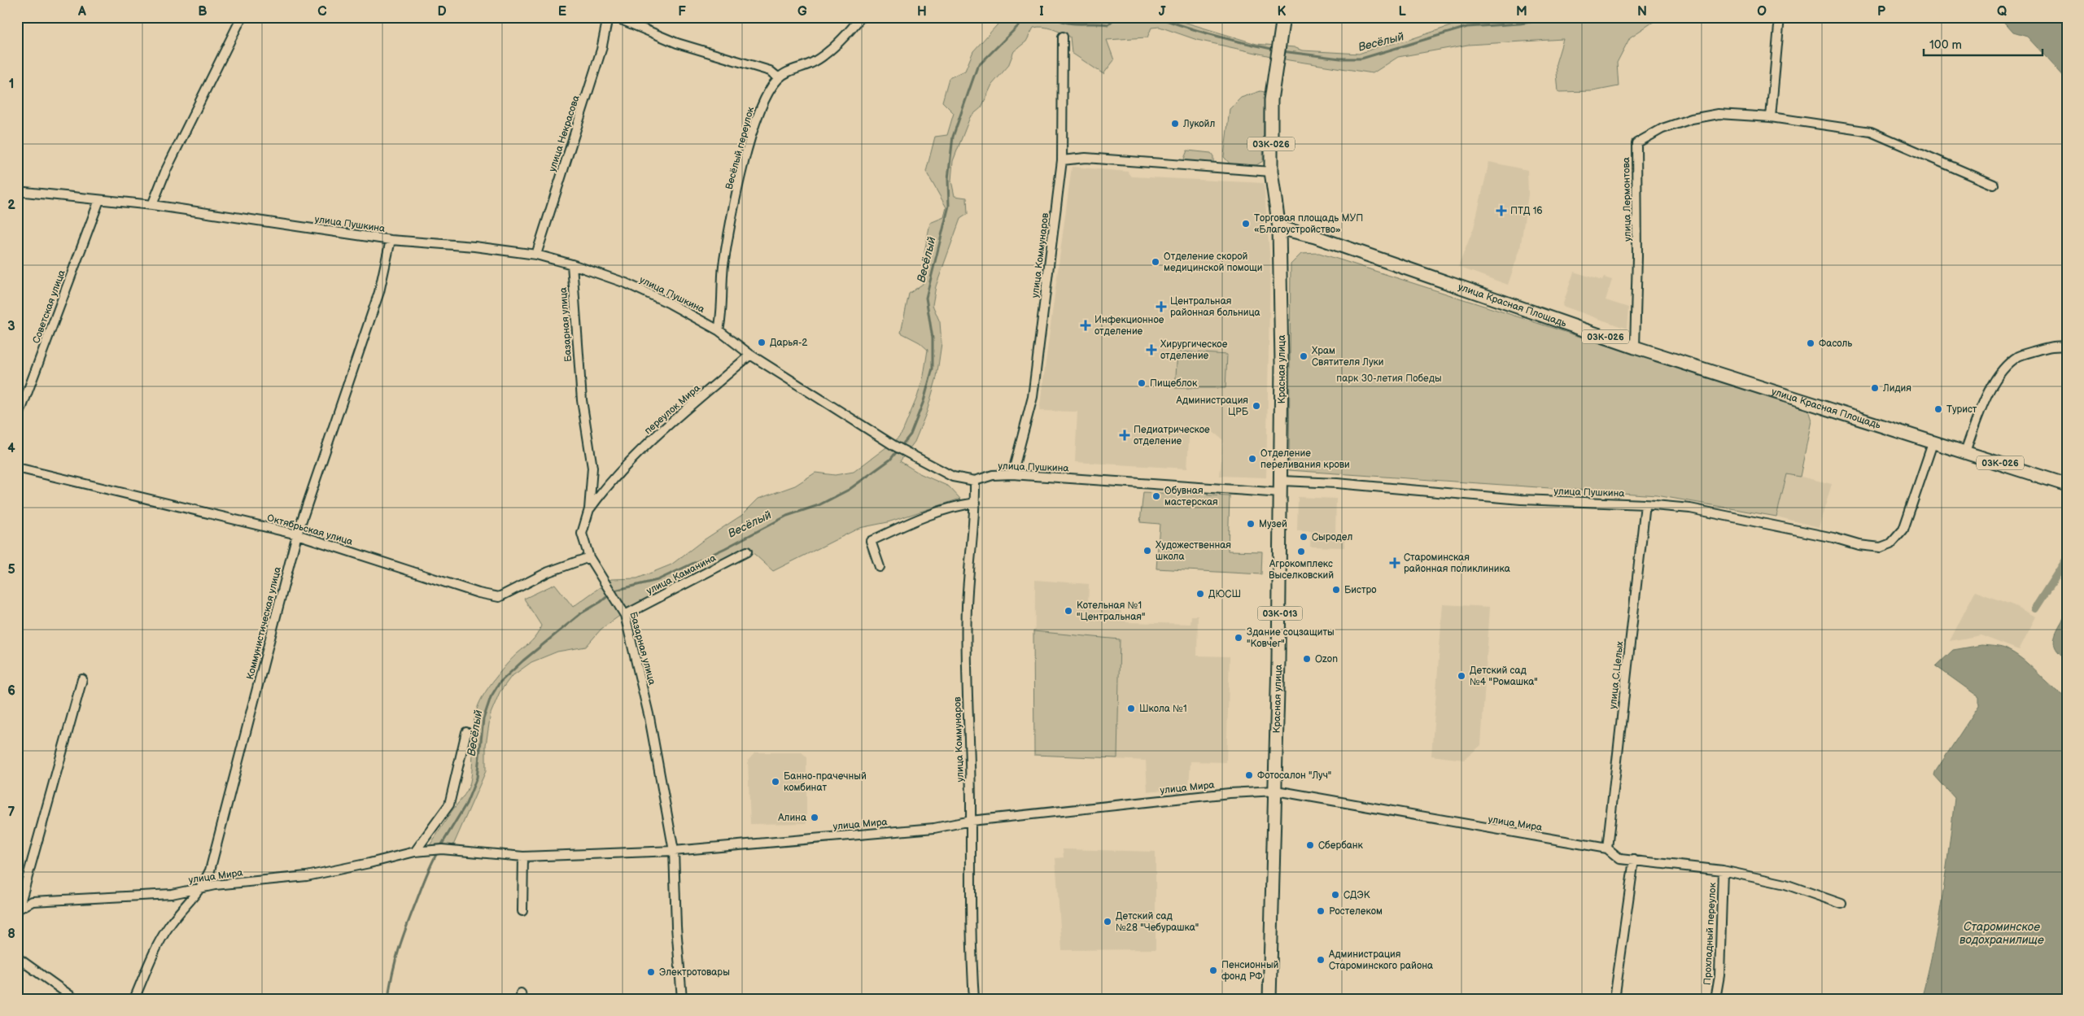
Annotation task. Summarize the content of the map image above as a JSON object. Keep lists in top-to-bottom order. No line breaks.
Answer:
{"streets":{"main road":["03К-026","улица Красная Площадь","Красная улица","03К-013"],"street":["улица Некрасова","Весёлый переулок","улица Лермонтова","улица Пушкина","улица Коммунаров","Советская улица","Базарная улица","переулок Мира","Октябрьская улица","улица Каманина","Коммунистическая улица","улица С.Целых","улица Мира","Прохладный переулок"]},"crossings":[["улица Некрасова","улица Пушкина"],["03К-026","улица Красная Площадь"],["03К-026","Красная улица"],["Весёлый переулок","улица Пушкина"],["улица Лермонтова","улица Красная Площадь"],["улица Пушкина","улица Коммунаров"],["улица Пушкина","улица Красная Площадь"],["улица Пушкина","Советская улица"],["улица Пушкина","Базарная улица"],["улица Пушкина","Красная улица"],["улица Пушкина","переулок Мира"],["улица Пушкина","Коммунистическая улица"],["улица Пушкина","улица С.Целых"],["улица Коммунаров","улица Мира"],["улица Красная Площадь","Красная улица"],["Базарная улица","переулок Мира"],["Базарная улица","Октябрьская улица"],["Базарная улица","улица Каманина"],["Базарная улица","улица Мира"],["Красная улица","улица Мира"],["Октябрьская улица","Коммунистическая улица"],["Коммунистическая улица","улица Мира"],["улица С.Целых","улица Мира"],["улица Мира","Прохладный переулок"]],"water":["Весёлый","Староминское водохранилище"],"parks":["парк 30-летия Победы"],"places":{"other":["Лукойл","Торговая площадь МУП «Благоустройство»","Отделение скорой медицинской помощи","Дарья-2","Фасоль","Храм Святителя Луки","Пищеблок","Лидия","Администрация ЦРБ","Турист","Отделение переливания крови","Обувная мастерская","Музей","Сыродел","Художественная школа","Агрокомплекс Выселковский","Бистро","ДЮСШ","Котельная №1 \"Центральная\"","Здание соцзащиты \"Ковчег\"","Ozon","Детский сад №4 \"Ромашка\"","Школа №1","Фотосалон \"Луч\"","Банно-прачечный комбинат","Алина","Сбербанк","СДЭК","Ростелеком","Детский сад №28 \"Чебурашка\"","Администрация Староминского района","Пенсионный фонд РФ","Электротовары"],"health":["ПТД 16","Центральная районная больница","Инфекционное отделение","Хирургическое отделение","Педиатрическое отделение","Староминская районная поликлиника"]},"scale_bar":"100 m","grid":{"columns":["A","B","C","D","E","F","G","H","I","J","K","L","M","N","O","P","Q"],"rows":["1","2","3","4","5","6","7","8"]}}
